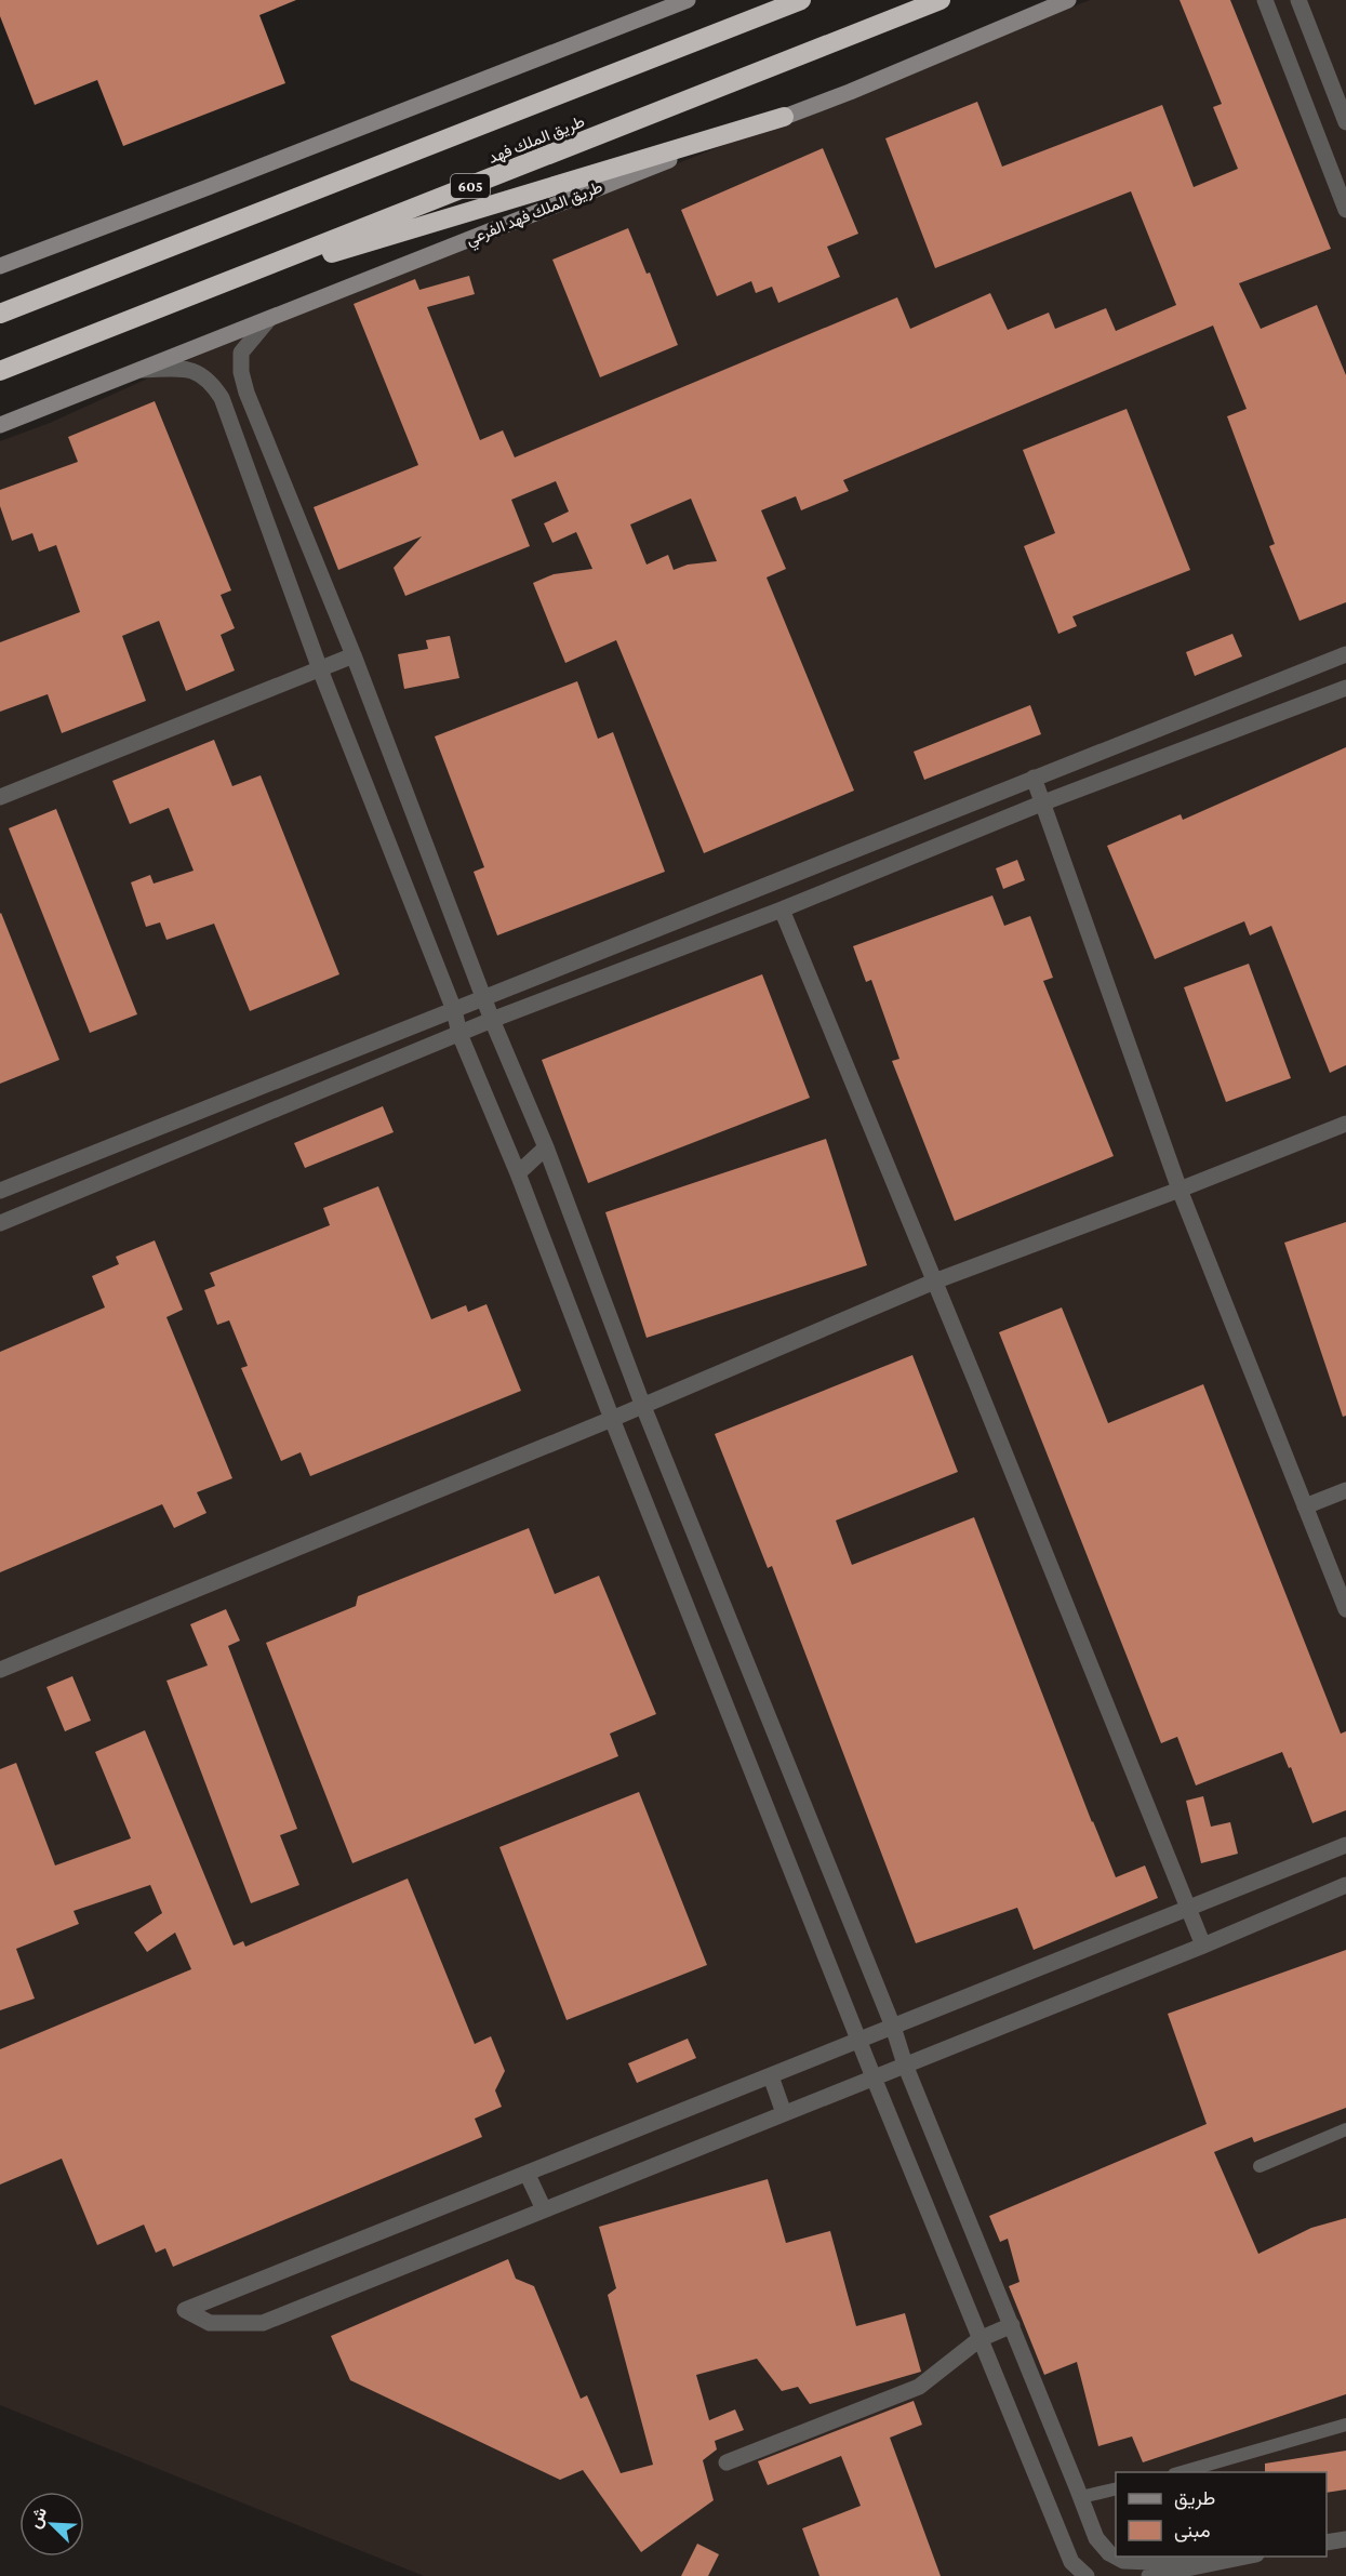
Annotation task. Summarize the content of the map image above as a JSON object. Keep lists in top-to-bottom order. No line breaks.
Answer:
{"streets":{"highway":["طريق الملك فهد","605"],"main road":["طريق الملك فهد الفرعي"]},"legend":["طريق","مبنى"],"north":"top left"}
